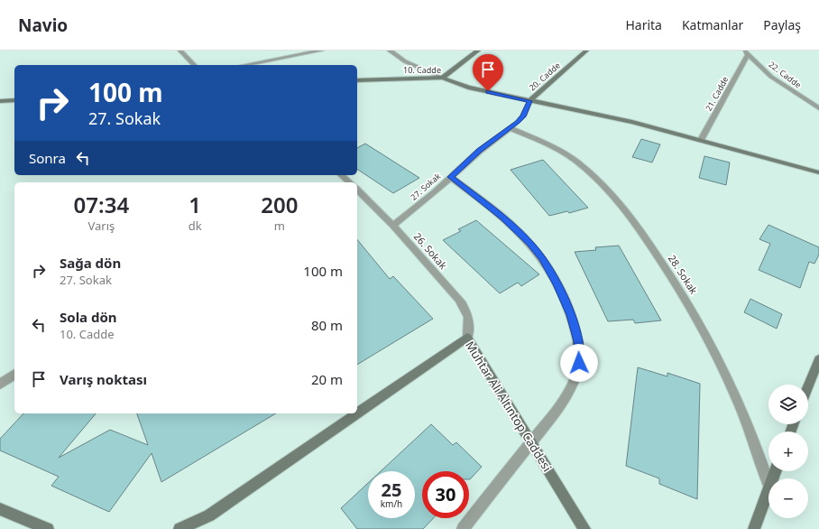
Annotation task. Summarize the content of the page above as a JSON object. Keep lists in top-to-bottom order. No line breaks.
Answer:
{"streets":{"street":["10. Cadde","22. Cadde","20. Cadde","21. Cadde","27. Sokak","26. Sokak","28. Sokak","Muhtar Ali Altıntop Caddesi"]},"crossings":[["10. Cadde","20. Cadde"],["10. Cadde","21. Cadde"],["10. Cadde","27. Sokak"],["22. Cadde","21. Cadde"],["20. Cadde","27. Sokak"],["27. Sokak","26. Sokak"],["27. Sokak","28. Sokak"],["26. Sokak","Muhtar Ali Altıntop Caddesi"]],"page":{"header":"Navio","nav":["Harita","Katmanlar","Paylaş"],"turn":["100 m","27. Sokak"],"then":"Sonra","eta":["07:34","Varış","1","dk","200","m"],"list":[{"name":"Sağa dön","note":"27. Sokak","value":"100 m"},{"name":"Sola dön","note":"10. Cadde","value":"80 m"},{"name":"Varış noktası","value":"20 m"}],"map_buttons":["+","−"],"speed":"25 km/h","limit":"30"}}
